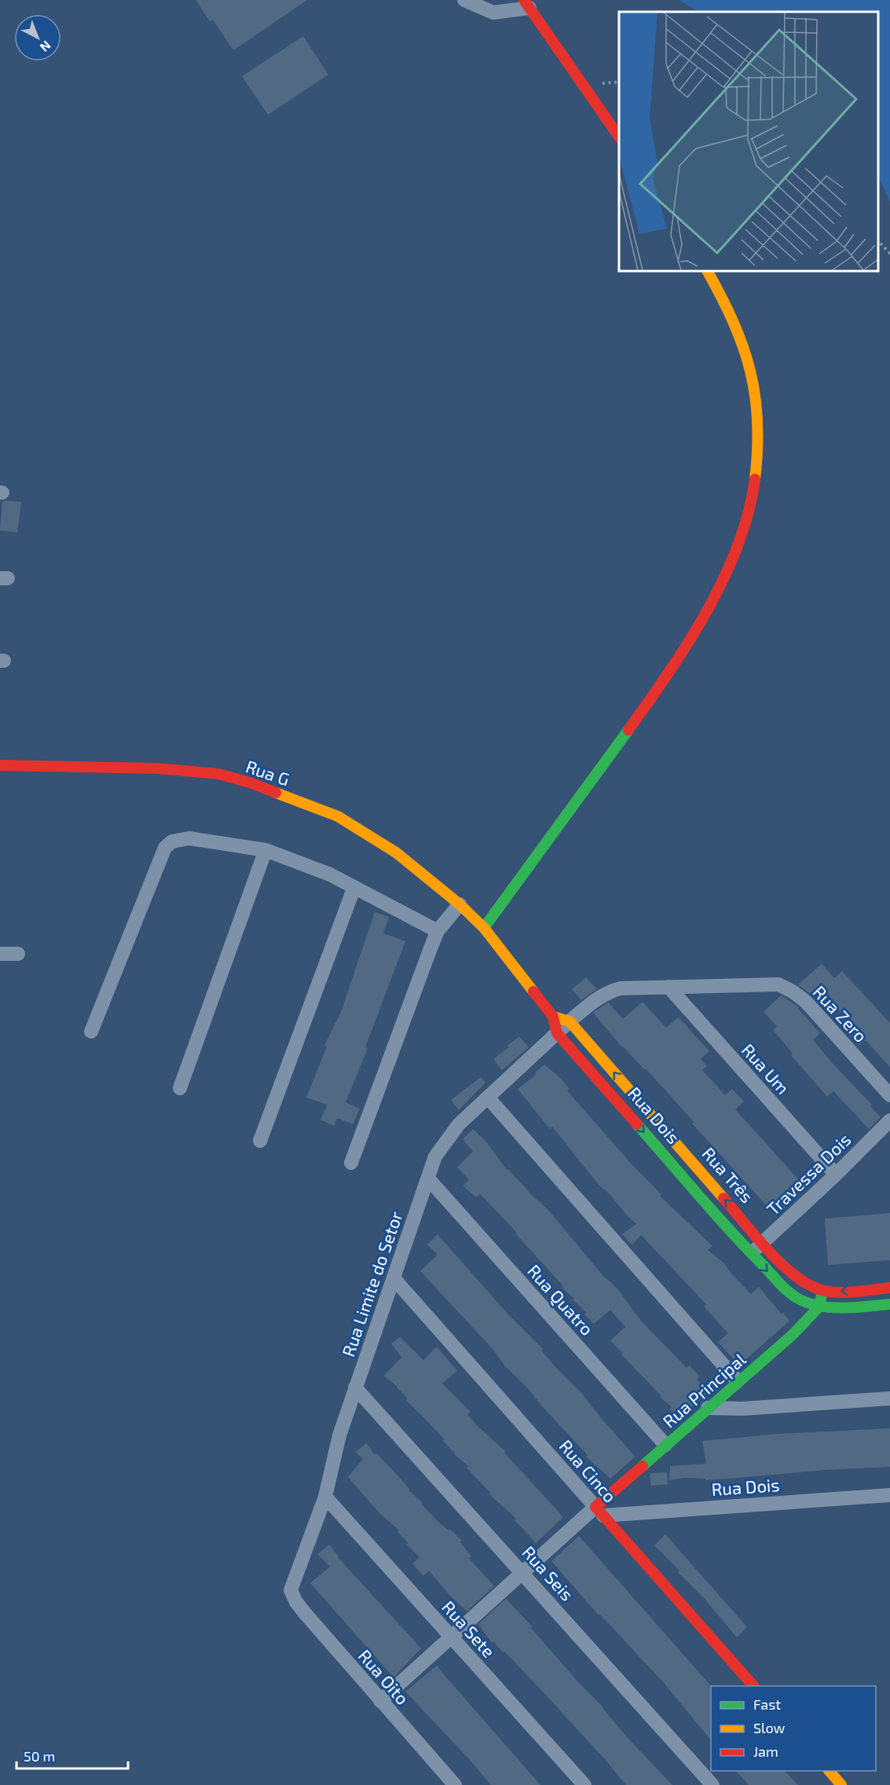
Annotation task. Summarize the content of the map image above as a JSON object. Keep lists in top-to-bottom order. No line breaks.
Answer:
{"streets":{"street":["Rua G","Rua Zero","Rua Um","Rua Dois","Travessa Dois","Rua Três","Rua Limite do Setor","Rua Quatro","Rua Principal","Rua Cinco","Rua Seis","Rua Sete","Rua Oito"]},"crossings":[["Rua G","Rua Dois"],["Rua Zero","Rua Um"],["Rua Um","Travessa Dois"],["Rua Dois","Travessa Dois"],["Rua Dois","Rua Limite do Setor"],["Rua Dois","Rua Principal"],["Rua Dois","Rua Cinco"],["Travessa Dois","Rua Três"],["Rua Três","Rua Limite do Setor"],["Rua Limite do Setor","Rua Quatro"],["Rua Limite do Setor","Rua Cinco"],["Rua Limite do Setor","Rua Seis"],["Rua Limite do Setor","Rua Sete"],["Rua Limite do Setor","Rua Oito"],["Rua Quatro","Rua Principal"],["Rua Principal","Rua Cinco"]],"one_way":["Rua Três"],"legend":["Fast","Slow","Jam"],"scale_bar":"50 m","north":"bottom right"}
